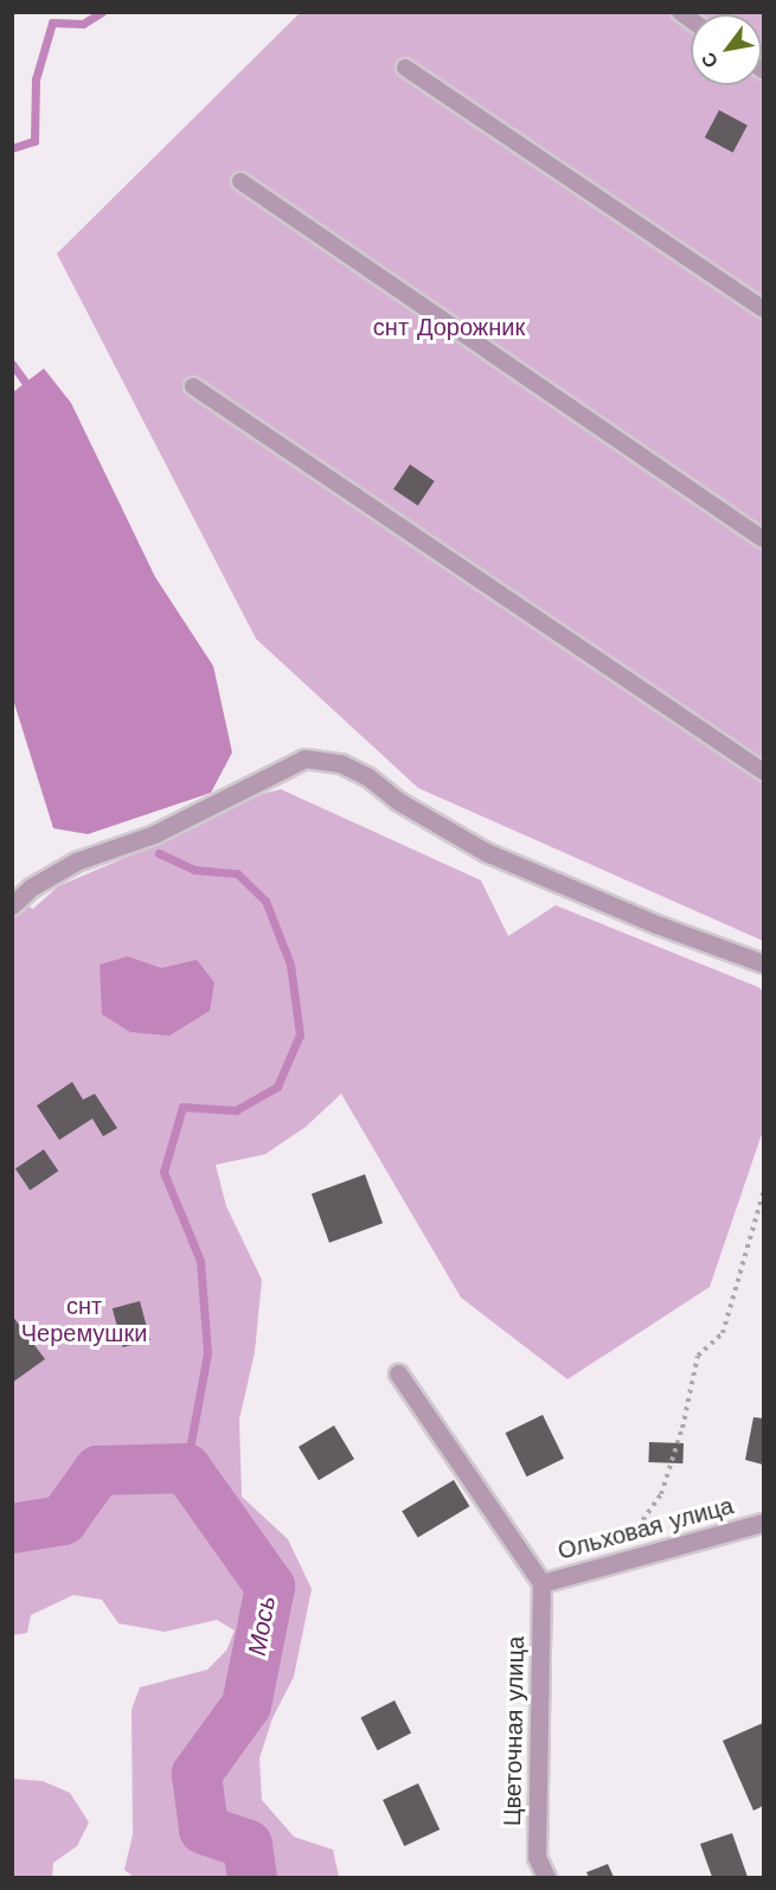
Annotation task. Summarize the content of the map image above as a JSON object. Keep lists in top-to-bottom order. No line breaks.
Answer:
{"streets":{"street":["Ольховая улица","Цветочная улица"]},"crossings":[["Ольховая улица","Цветочная улица"]],"water":["Мось"],"parks":["снт Дорожник","снт Черемушки"],"north":"bottom left"}
